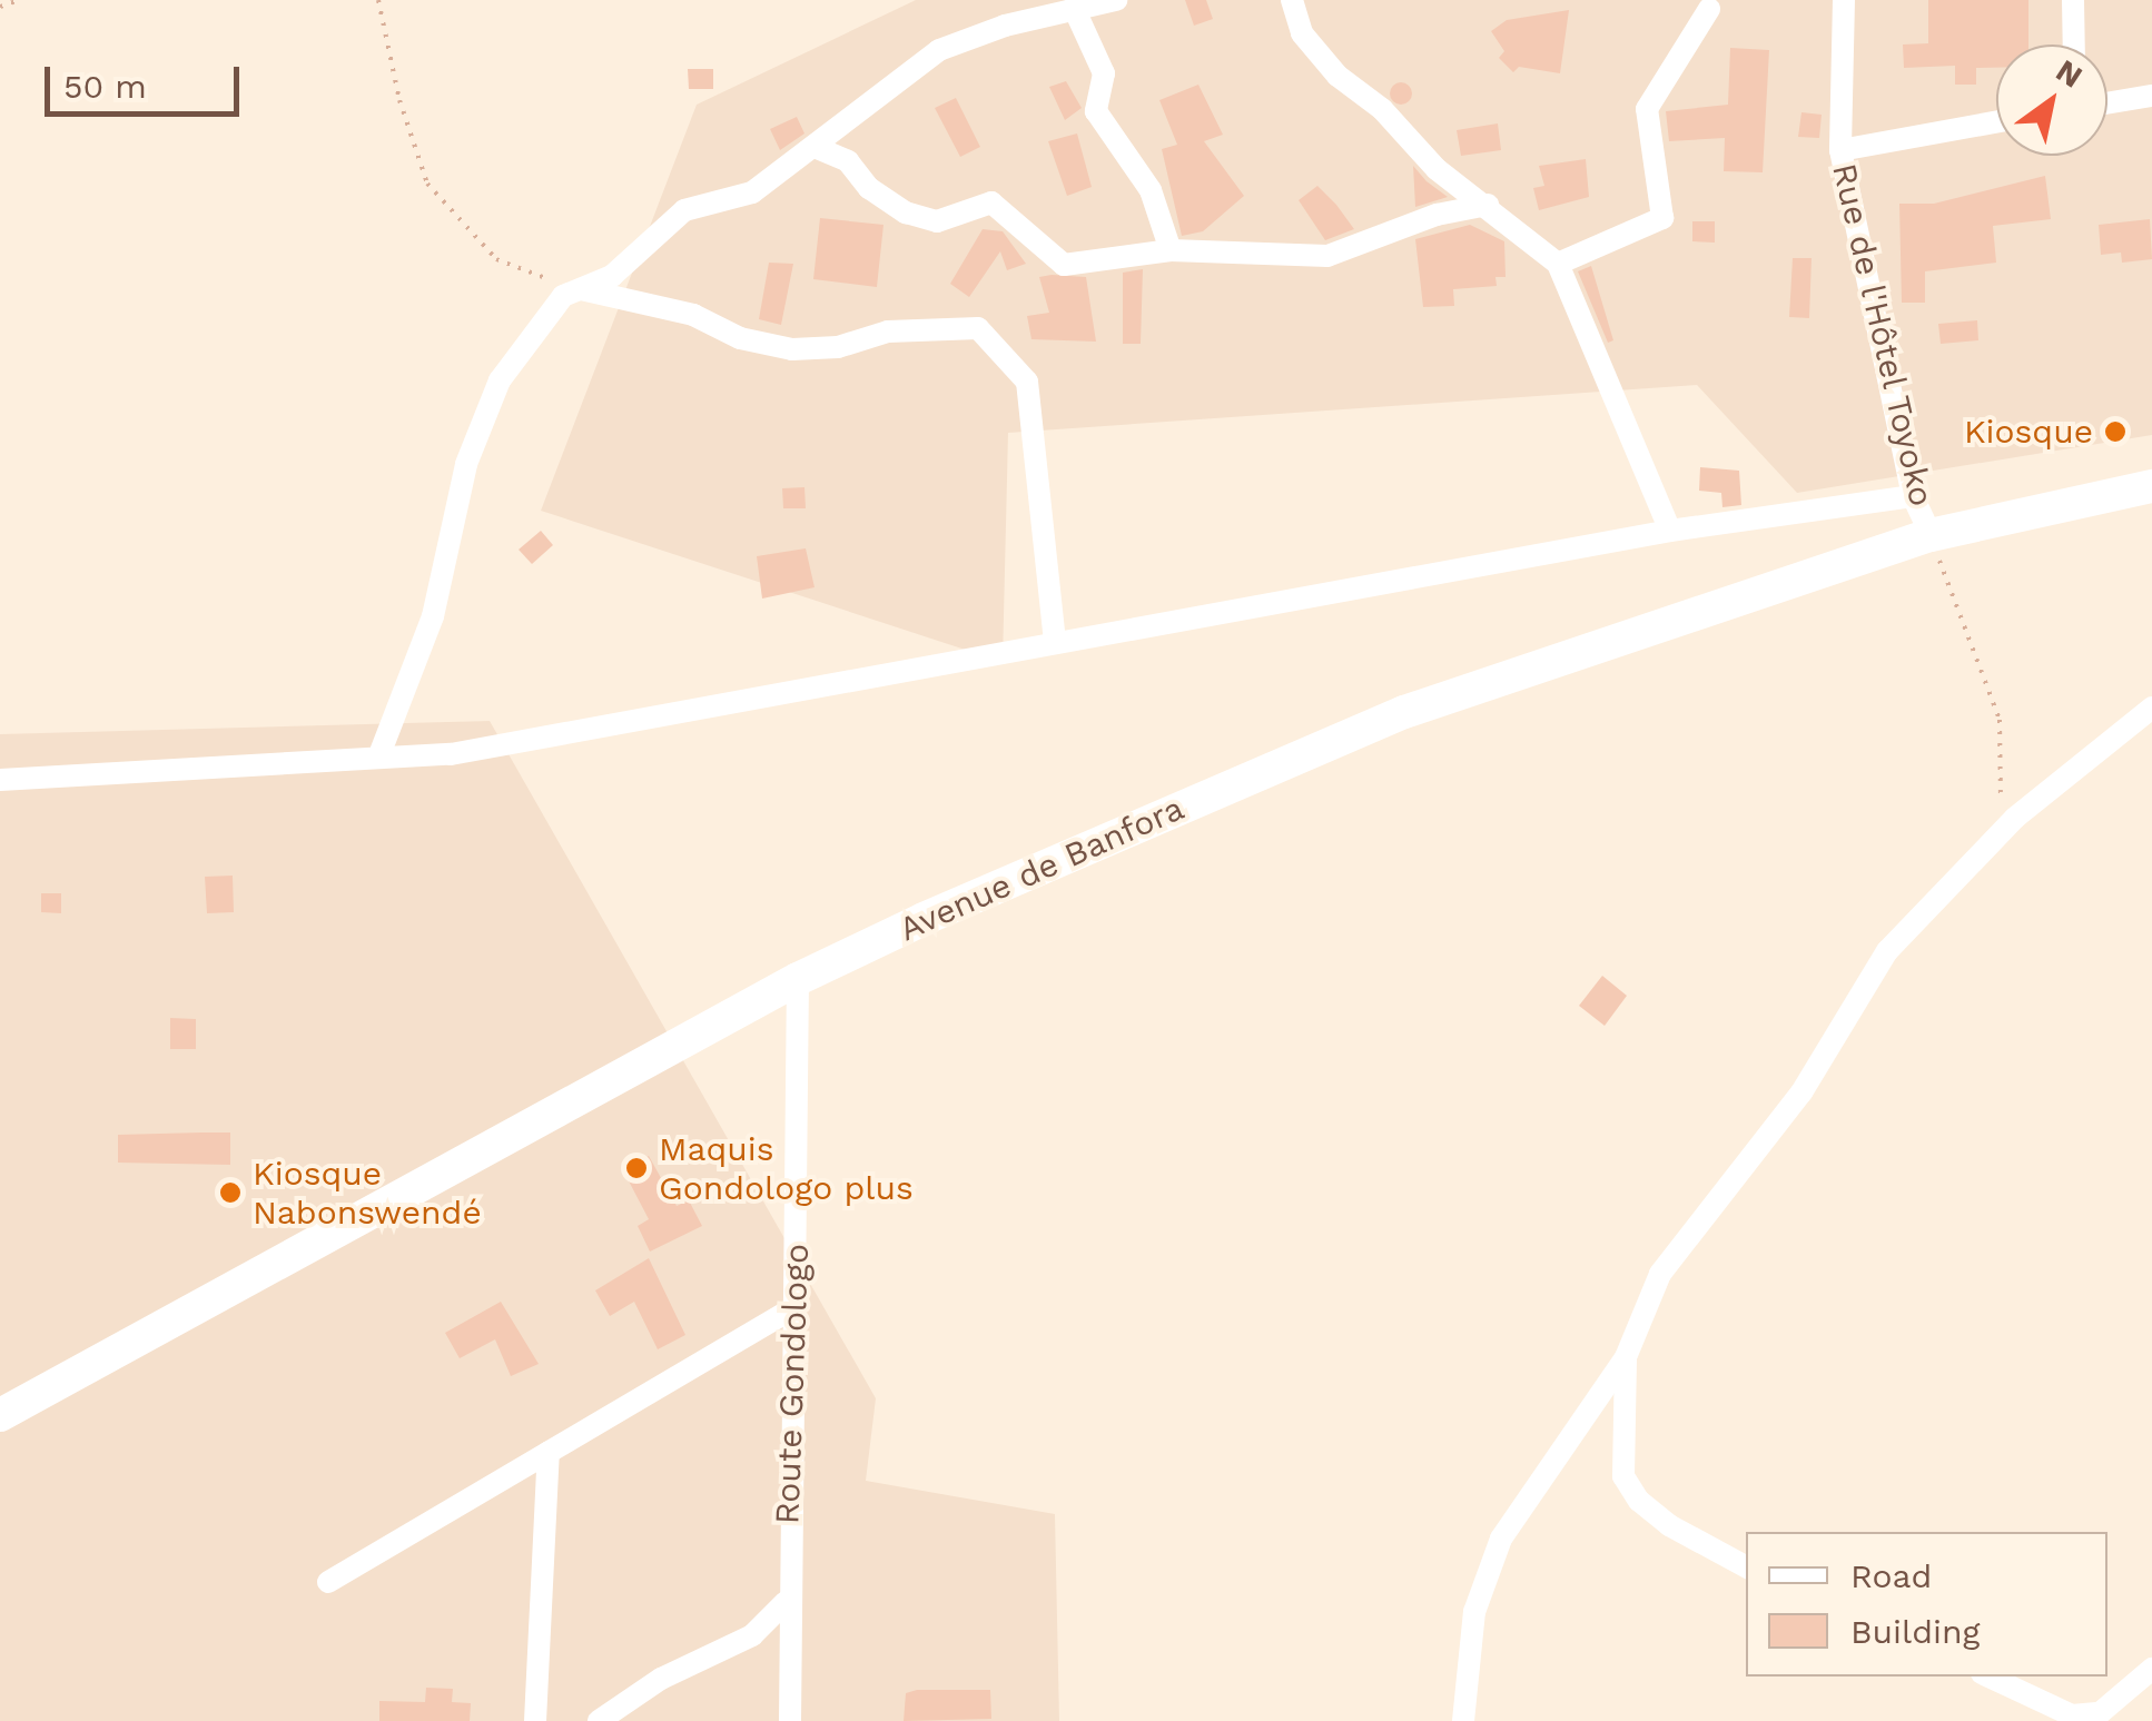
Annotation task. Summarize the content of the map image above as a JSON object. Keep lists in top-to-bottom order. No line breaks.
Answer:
{"streets":{"main road":["Avenue de Banfora"],"street":["Rue de l'Hôtel Toyoko","Route Gondologo"]},"crossings":[["Rue de l'Hôtel Toyoko","Avenue de Banfora"],["Avenue de Banfora","Route Gondologo"]],"places":["Kiosque","Maquis Gondologo plus","Kiosque Nabonswendé"],"legend":["Road","Building"],"scale_bar":"50 m","north":"top right"}
